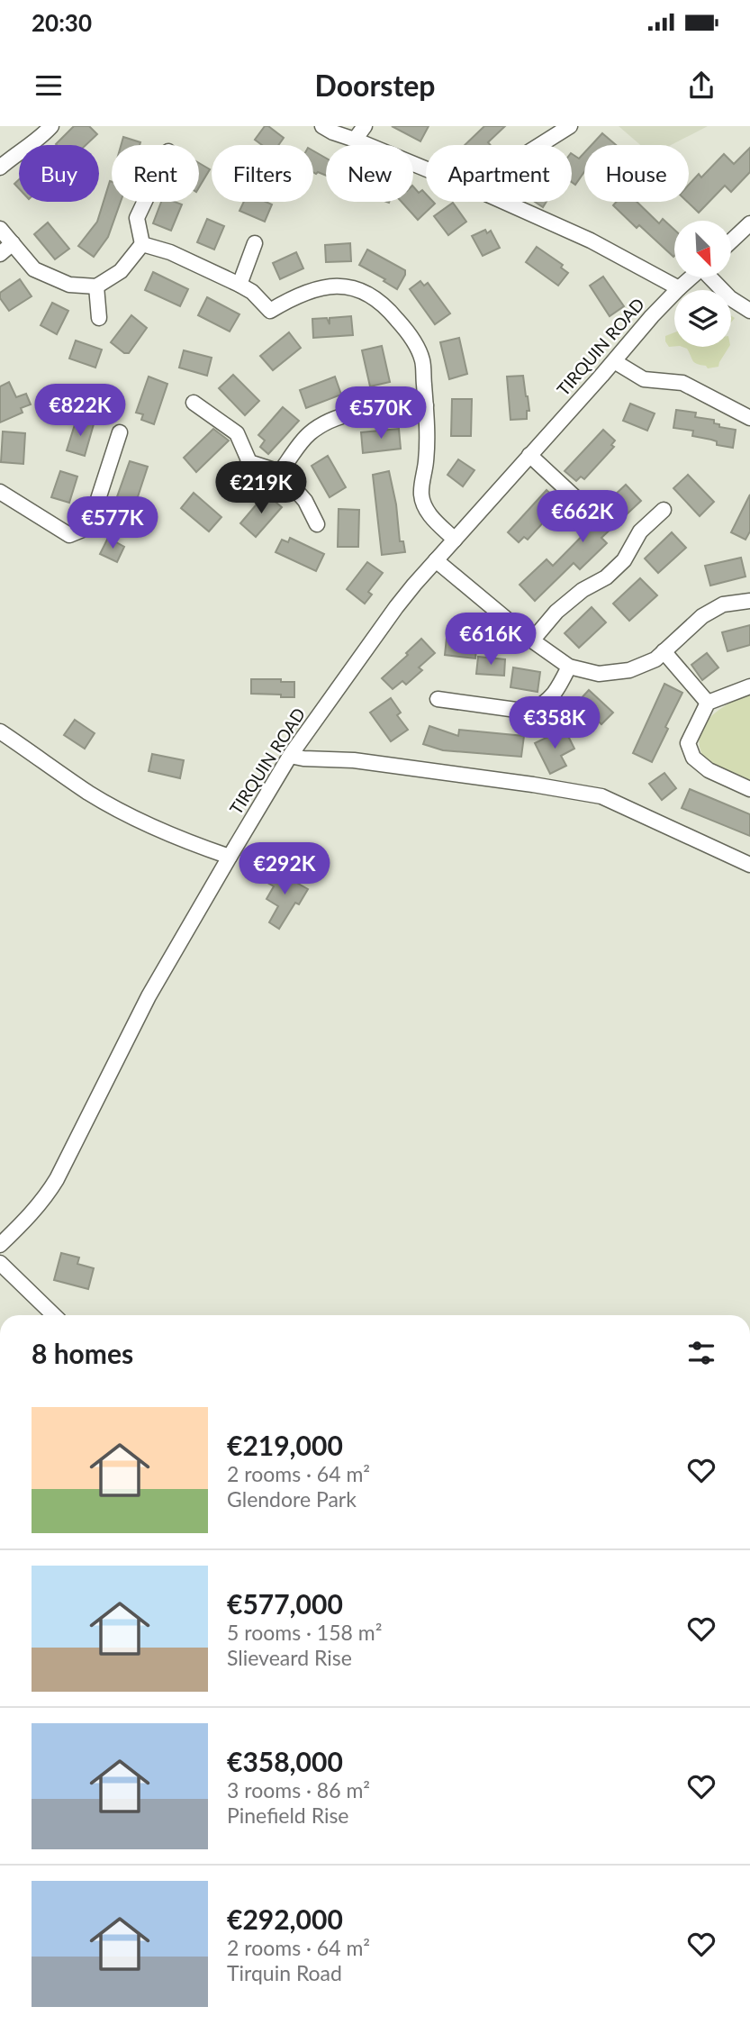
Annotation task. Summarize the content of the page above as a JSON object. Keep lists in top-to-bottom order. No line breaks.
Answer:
{"streets":{"street":["TIRQUIN ROAD"]},"north":"bottom right","page":{"status":"20:30","header":"Doorstep","chip":["Buy","Rent","Filters","New","Apartment","House"],"price":["€822K","€570K","€219K","€662K","€577K","€616K","€358K","€292K"],"heading":"8 homes","list":[{"name":"€219,000","note":"2 rooms · 64 m² · Glendore Park"},{"name":"€577,000","note":"5 rooms · 158 m² · Slieveard Rise"},{"name":"€358,000","note":"3 rooms · 86 m² · Pinefield Rise"},{"name":"€292,000","note":"2 rooms · 64 m² · Tirquin Road"}]}}
